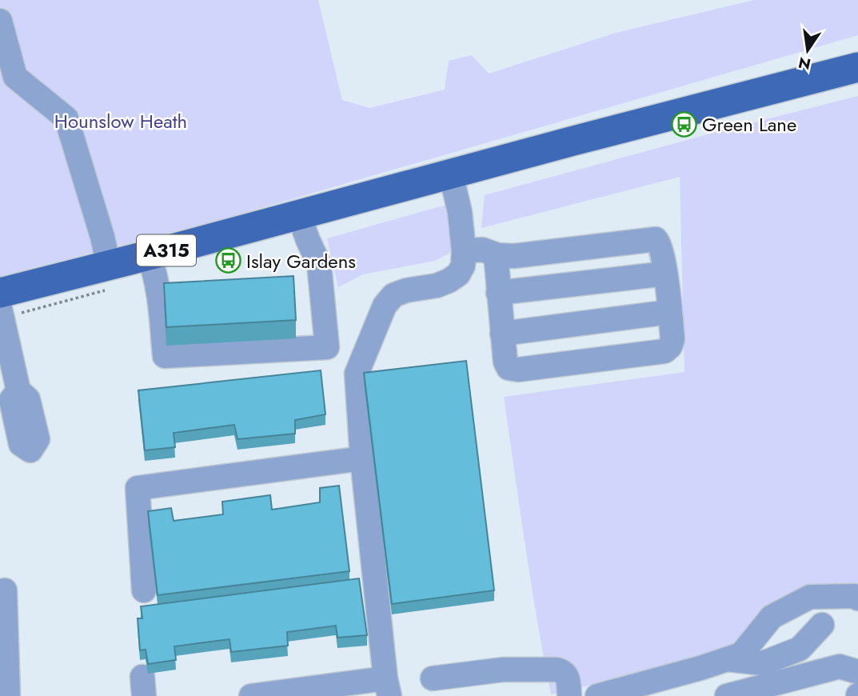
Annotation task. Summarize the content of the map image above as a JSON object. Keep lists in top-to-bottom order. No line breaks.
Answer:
{"streets":{"main road":["A315"]},"parks":["Hounslow Heath"],"places":{"bus stop":["Green Lane","Islay Gardens"]},"north":"bottom"}
